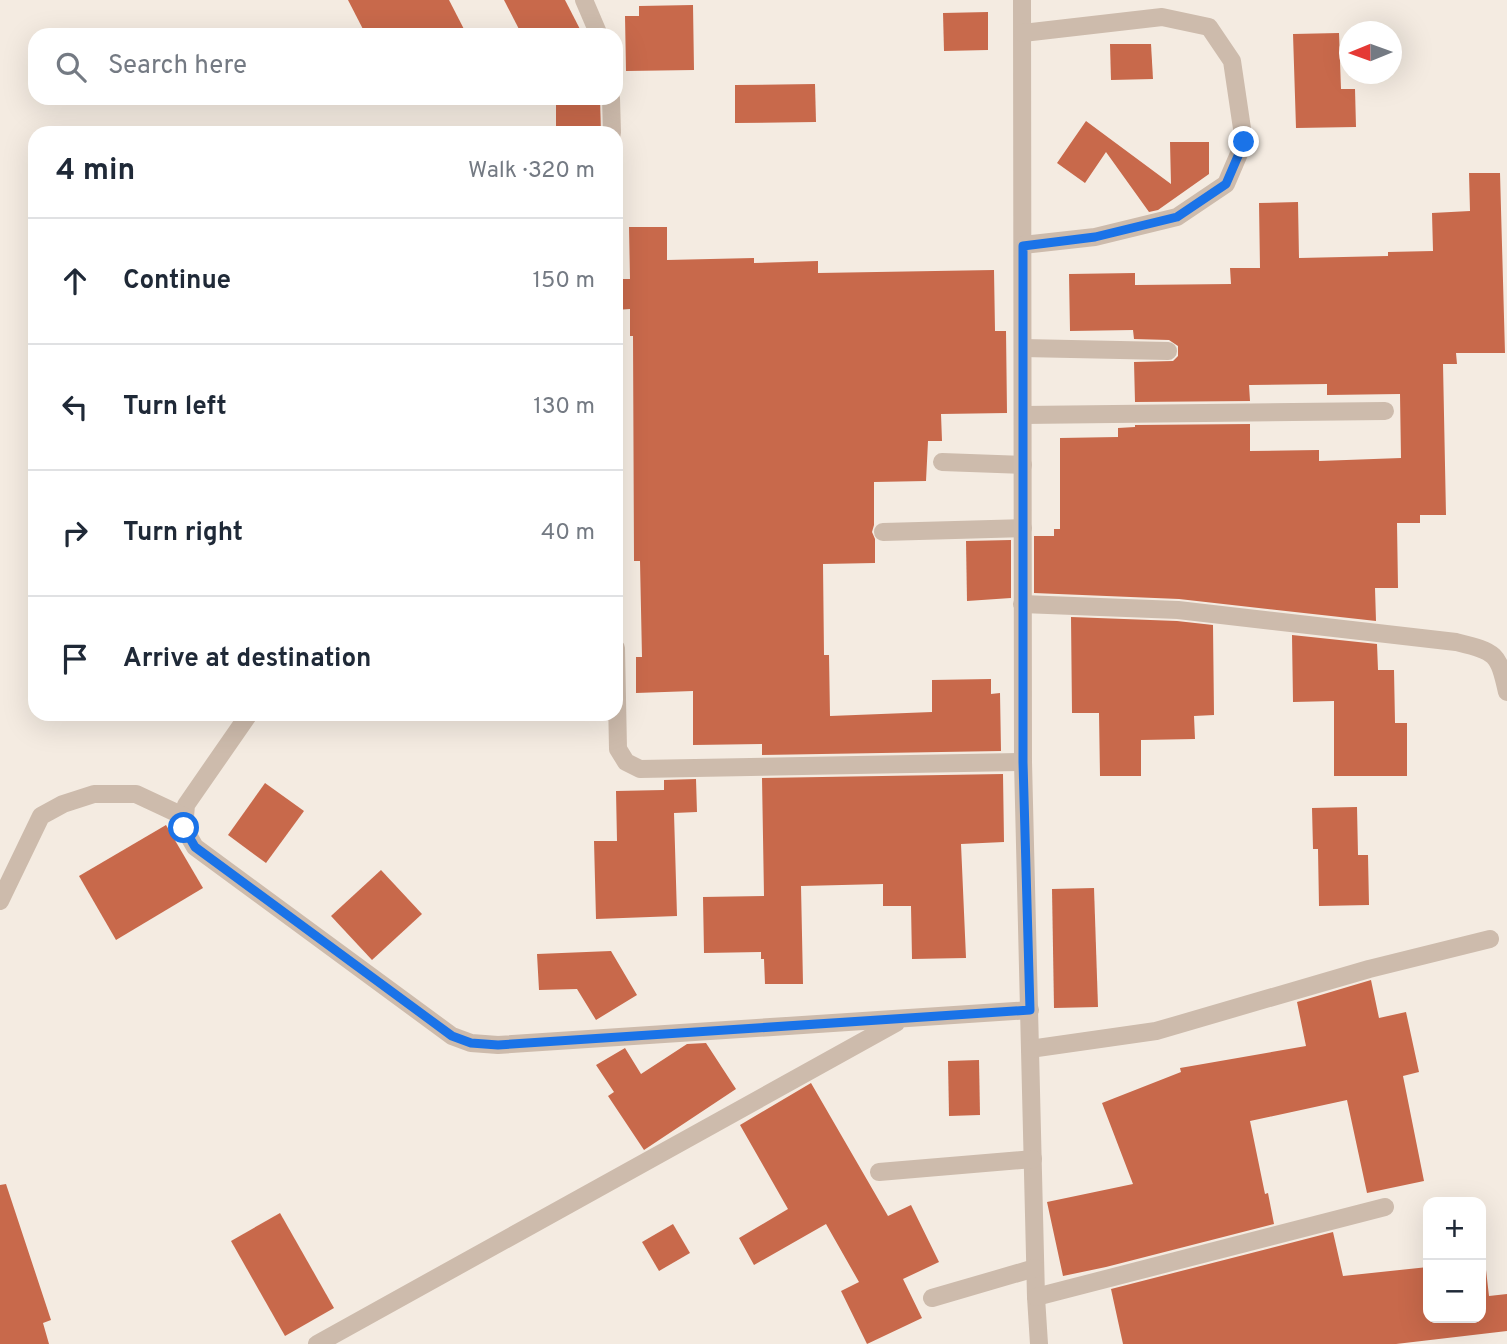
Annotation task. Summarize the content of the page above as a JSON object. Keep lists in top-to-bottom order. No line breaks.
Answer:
{"north":"left","page":{"search":"Search here","heading":["4 min","Walk · 320 m"],"list":[["Continue","150 m"],["Turn left","130 m"],["Turn right","40 m"],"Arrive at destination"],"map_buttons":["+","−"]}}
